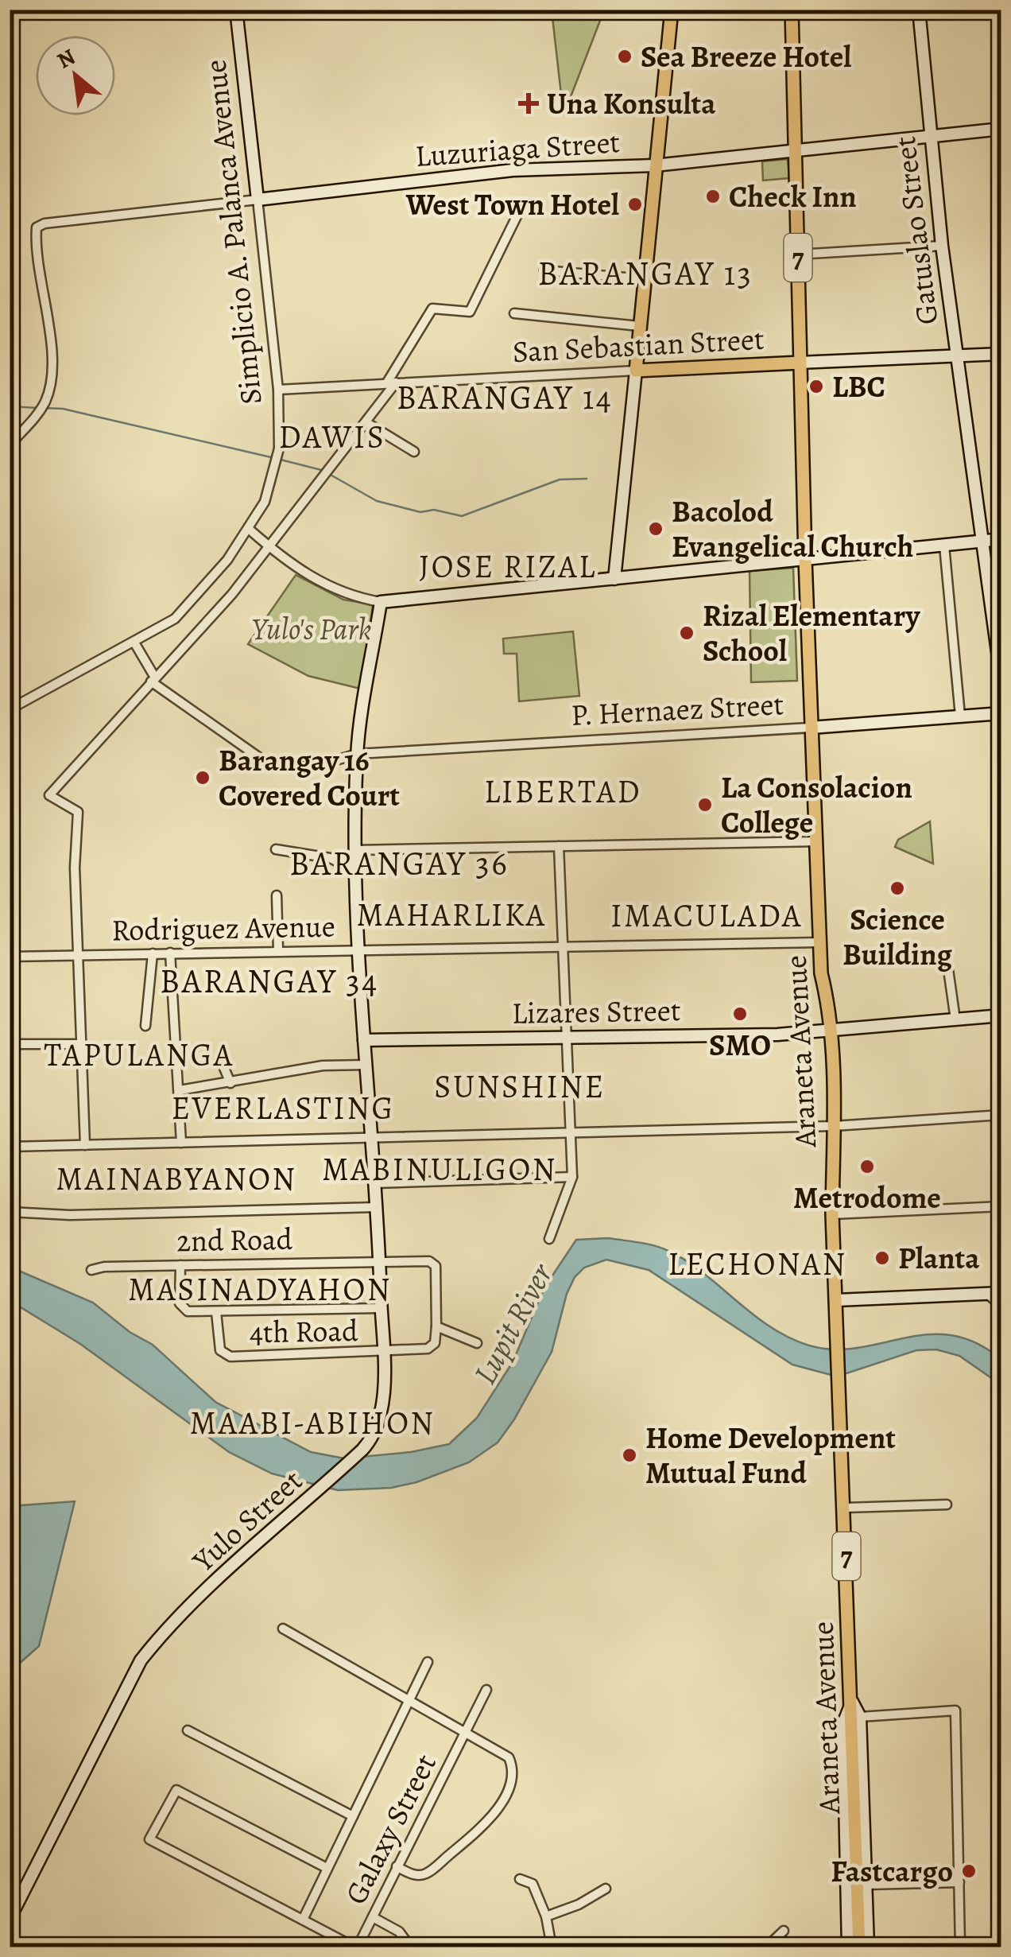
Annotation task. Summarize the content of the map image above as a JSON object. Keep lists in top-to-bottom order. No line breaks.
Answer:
{"streets":{"main road":["7","San Sebastian Street","Araneta Avenue"],"street":["Luzuriaga Street","Gatuslao Street","Simplicio A. Palanca Avenue","P. Hernaez Street","Rodriguez Avenue","Lizares Street","2nd Road","4th Road","Yulo Street","Galaxy Street"]},"crossings":[["Luzuriaga Street","Gatuslao Street"],["Luzuriaga Street","Simplicio A. Palanca Avenue"],["Luzuriaga Street","Araneta Avenue"],["Gatuslao Street","San Sebastian Street"],["Simplicio A. Palanca Avenue","San Sebastian Street"],["7","Araneta Avenue"],["San Sebastian Street","Araneta Avenue"],["P. Hernaez Street","Araneta Avenue"],["P. Hernaez Street","Yulo Street"],["Rodriguez Avenue","Araneta Avenue"],["Rodriguez Avenue","Yulo Street"],["Lizares Street","Araneta Avenue"],["Lizares Street","Yulo Street"],["2nd Road","Yulo Street"],["4th Road","Yulo Street"]],"districts":["BARANGAY 13","BARANGAY 14","DAWIS","JOSE RIZAL","LIBERTAD","BARANGAY 36","MAHARLIKA","IMACULADA","BARANGAY 34","TAPULANGA","SUNSHINE","EVERLASTING","MABINULIGON","MAINABYANON","LECHONAN","MASINADYAHON","MAABI-ABIHON"],"water":["Lupit River"],"parks":["Yulo's Park"],"places":{"other":["Sea Breeze Hotel","Check Inn","West Town Hotel","LBC","Bacolod Evangelical Church","Rizal Elementary School","Barangay 16 Covered Court","La Consolacion College","Science Building","SMO","Metrodome","Planta","Home Development Mutual Fund","Fastcargo"],"health":["Una Konsulta"]},"north":"top left"}
